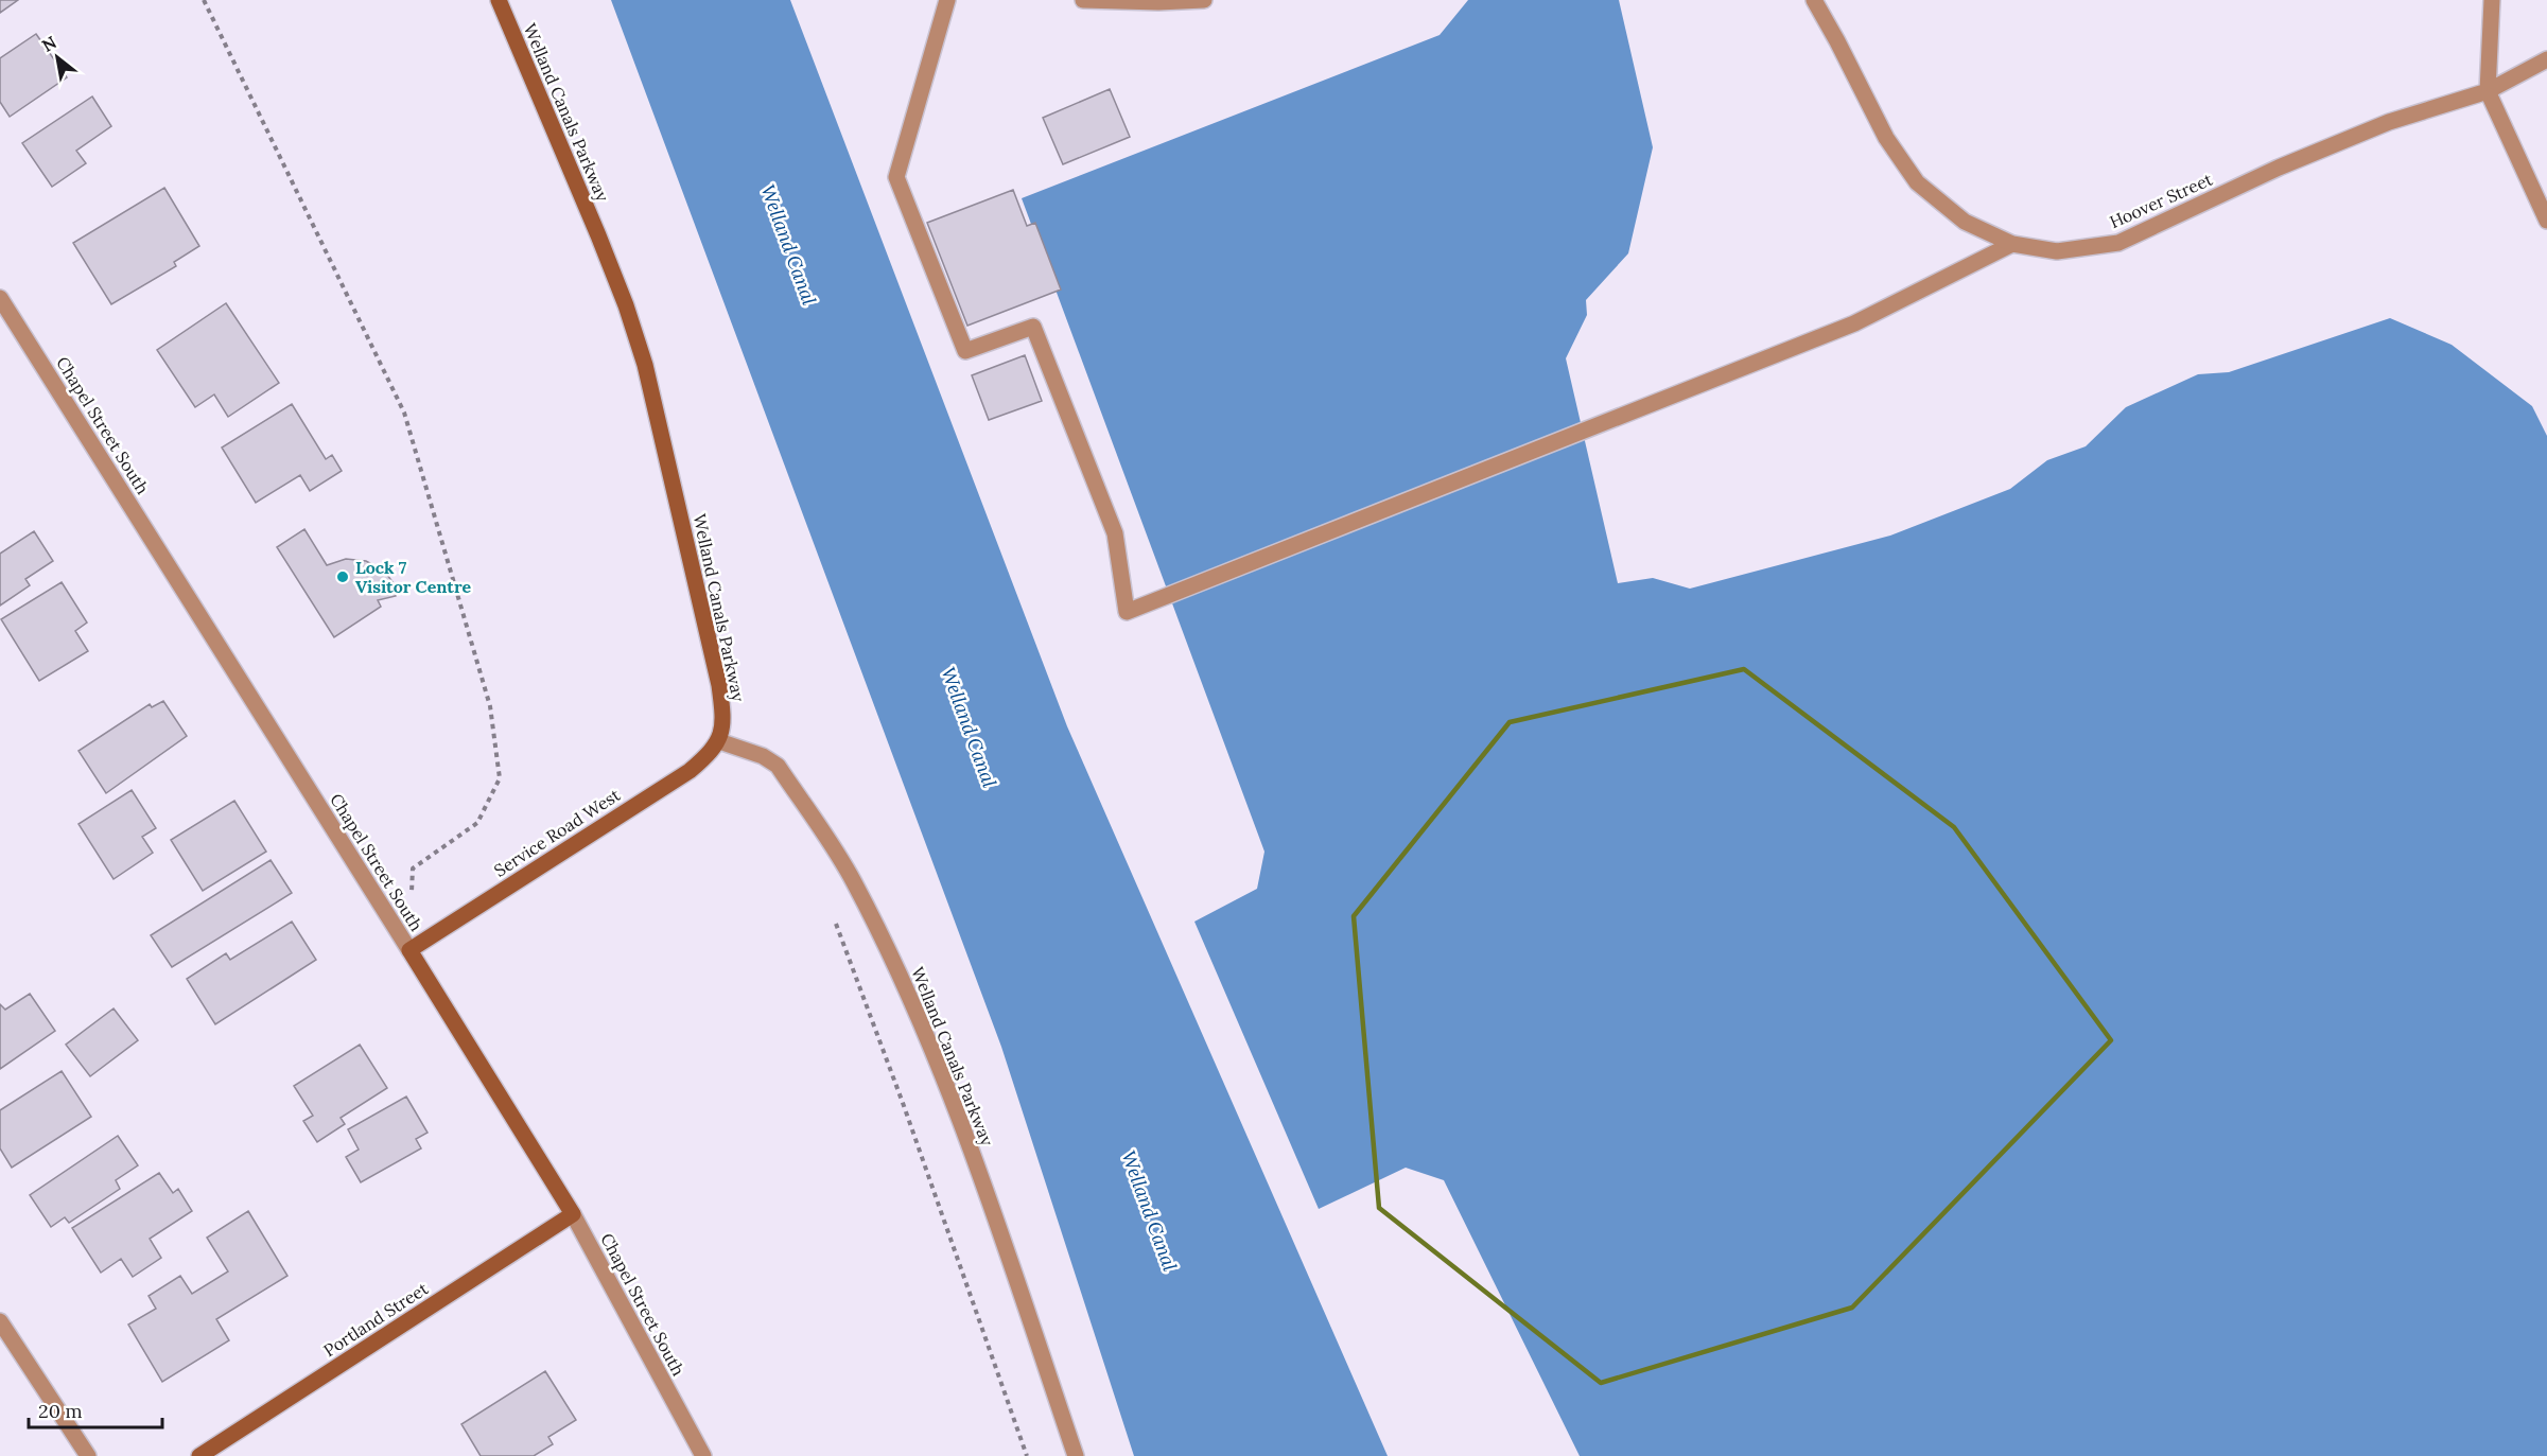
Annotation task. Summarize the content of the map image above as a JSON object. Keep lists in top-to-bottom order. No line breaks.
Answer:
{"streets":{"street":["Welland Canals Parkway","Hoover Street","Chapel Street South","Service Road West","Portland Street"]},"crossings":[["Welland Canals Parkway","Service Road West"],["Chapel Street South","Service Road West"],["Chapel Street South","Portland Street"]],"water":["Welland Canal"],"places":["Lock 7 Visitor Centre"],"scale_bar":"20 m","north":"top left"}
